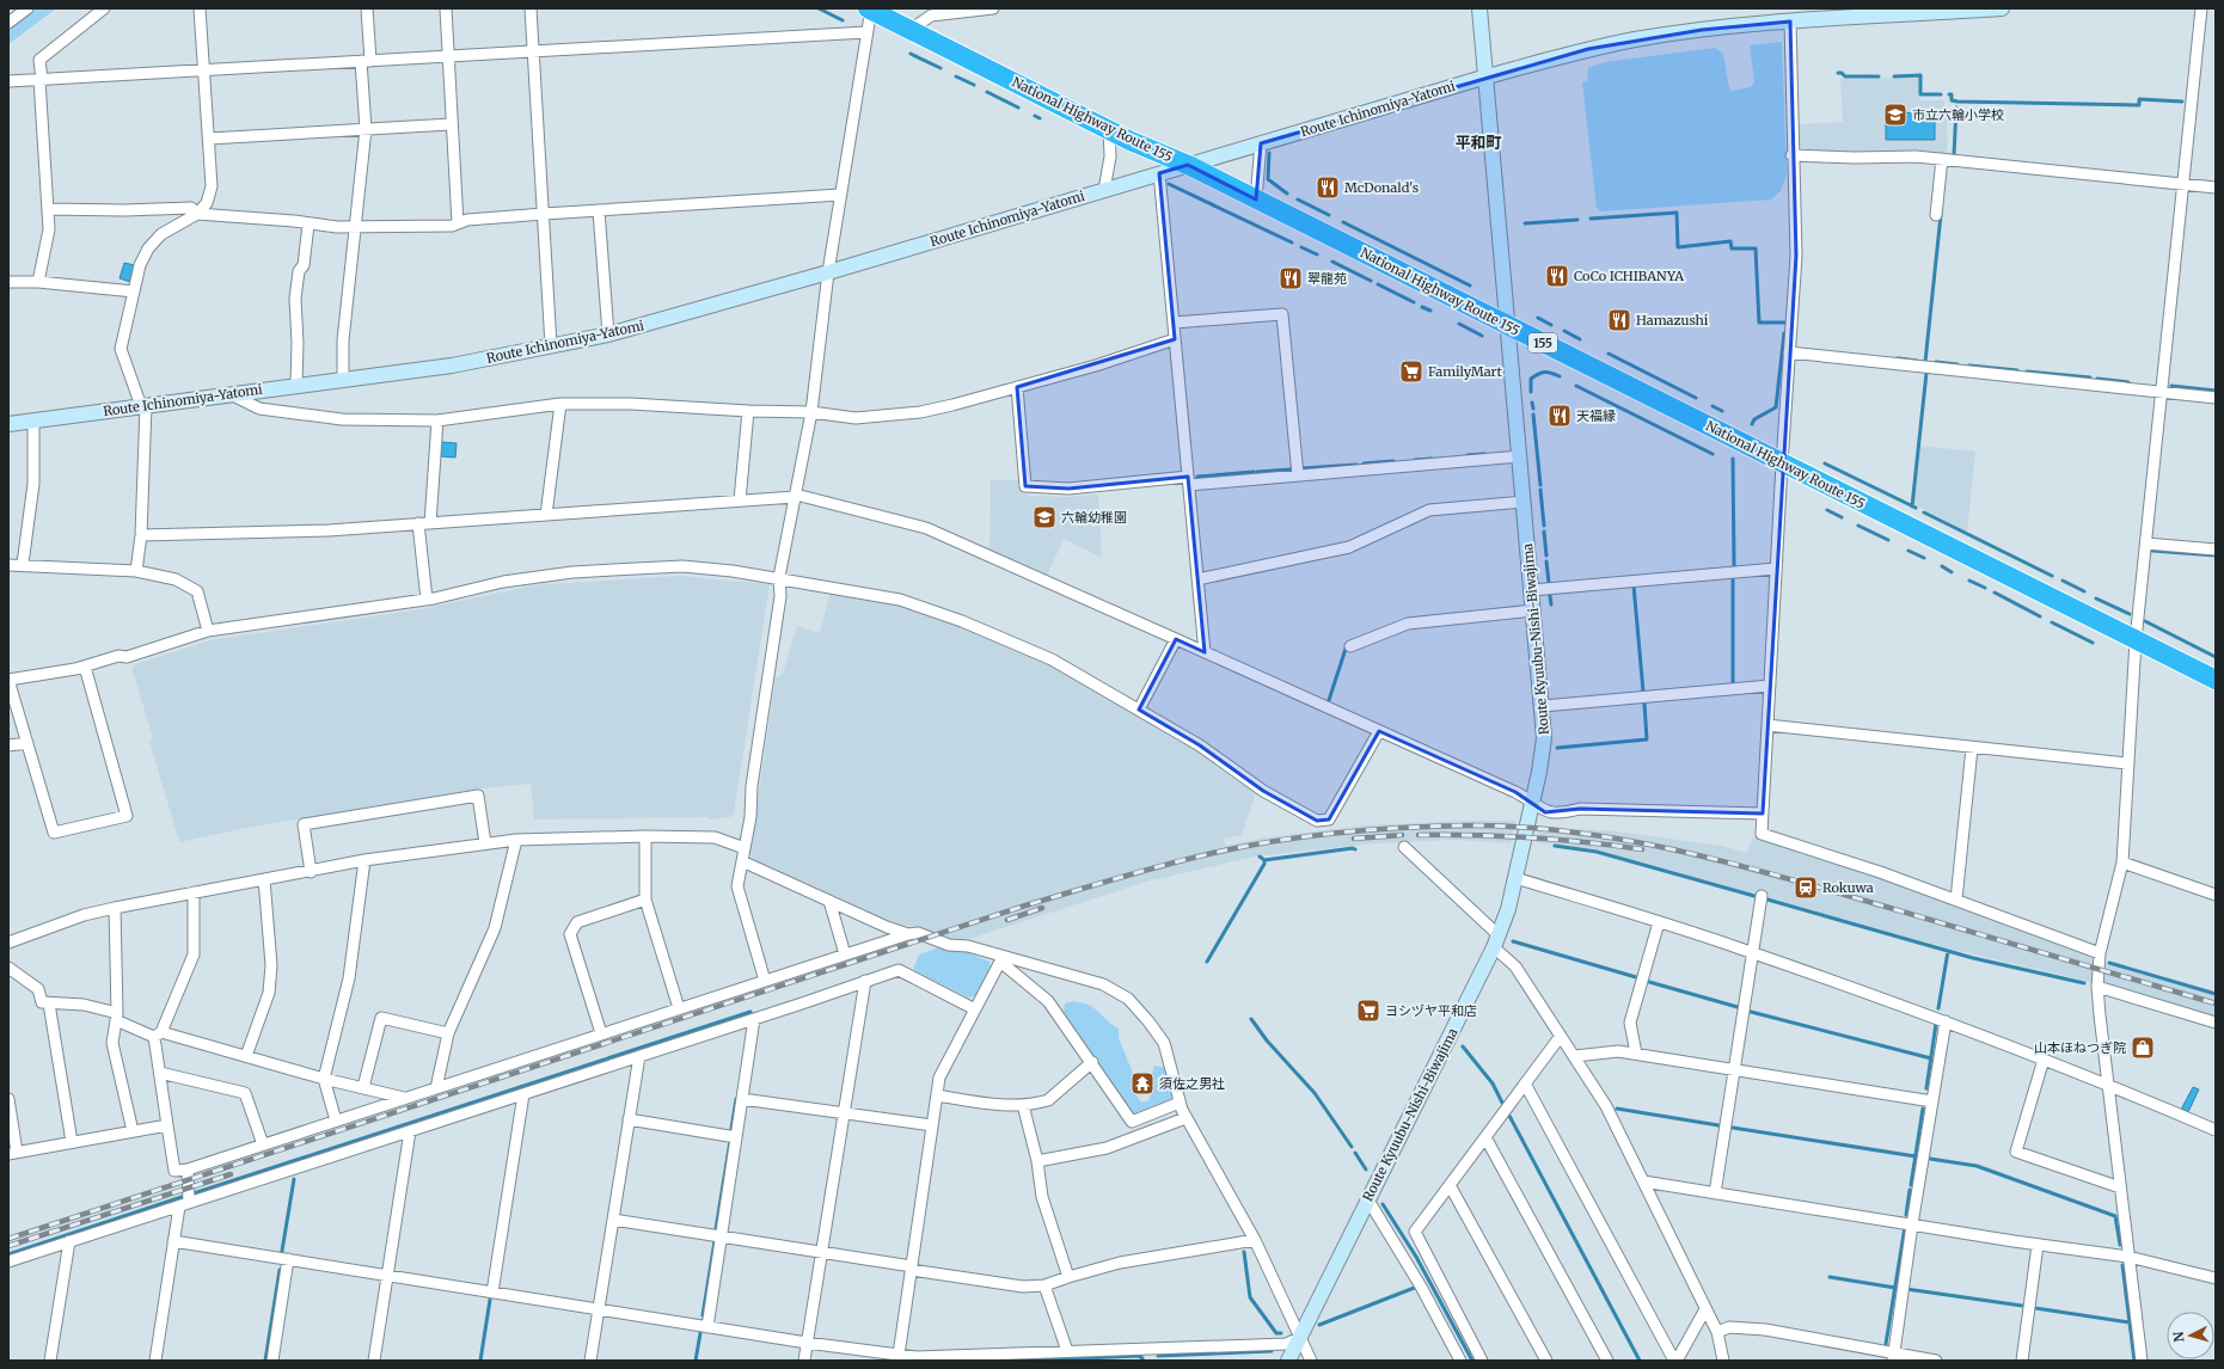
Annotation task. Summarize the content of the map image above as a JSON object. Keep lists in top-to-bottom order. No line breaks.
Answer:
{"streets":{"highway":["National Highway Route 155","155"],"main road":["Route Ichinomiya-Yatomi","Route Kyuubu-Nishi-Biwajima"]},"crossings":[["Route Ichinomiya-Yatomi","National Highway Route 155"],["Route Ichinomiya-Yatomi","Route Kyuubu-Nishi-Biwajima"],["National Highway Route 155","Route Kyuubu-Nishi-Biwajima"]],"districts":["平和町"],"places":{"school or university":["市立六輪小学校","六輪幼稚園"],"restaurant":["McDonald's","CoCo ICHIBANYA","翠龍苑","Hamazushi","天福縁"],"supermarket":["FamilyMart","ヨシヅヤ平和店"],"station":["Rokuwa"],"shop":["山本ほねつぎ院"],"temple":["須佐之男社"]},"north":"left"}
